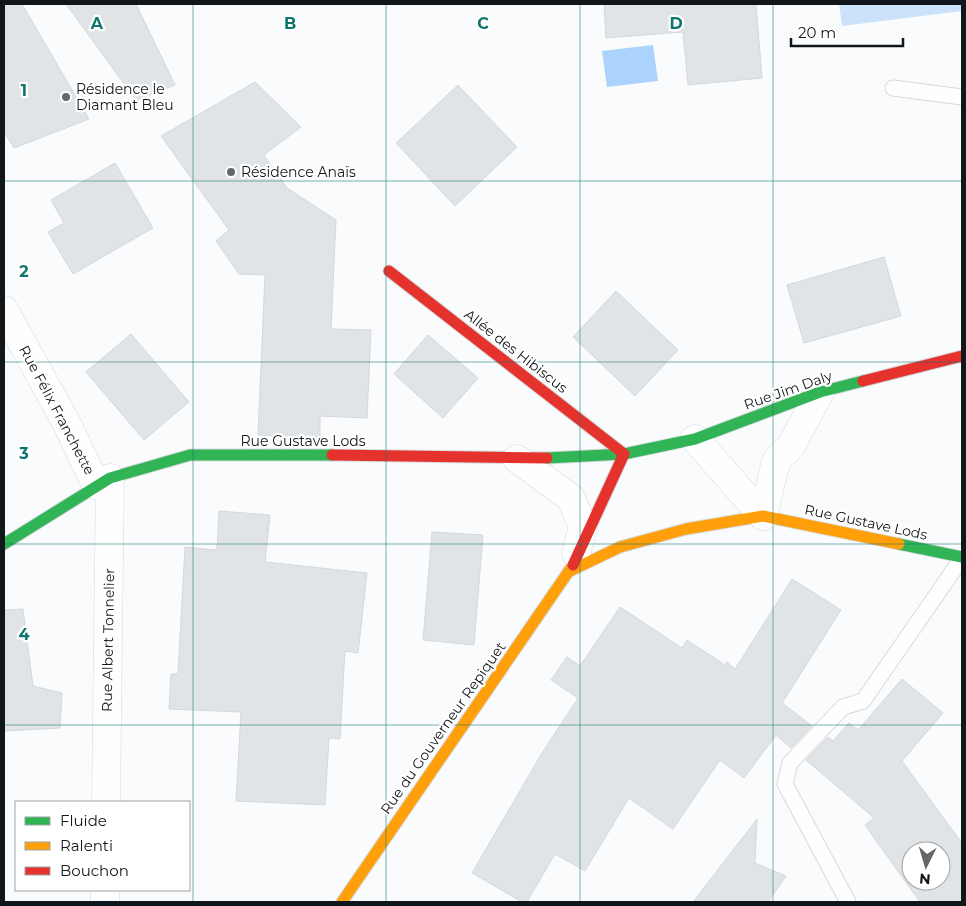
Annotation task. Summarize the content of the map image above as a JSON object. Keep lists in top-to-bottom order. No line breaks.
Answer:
{"streets":{"street":["Allée des Hibiscus","Rue Jim Daly","Rue Félix Franchette","Rue Gustave Lods","Rue Albert Tonnelier","Rue du Gouverneur Repiquet"]},"crossings":[["Allée des Hibiscus","Rue Jim Daly"],["Allée des Hibiscus","Rue Gustave Lods"],["Allée des Hibiscus","Rue du Gouverneur Repiquet"],["Rue Jim Daly","Rue Gustave Lods"],["Rue Jim Daly","Rue du Gouverneur Repiquet"],["Rue Félix Franchette","Rue Gustave Lods"],["Rue Félix Franchette","Rue Albert Tonnelier"],["Rue Gustave Lods","Rue Albert Tonnelier"],["Rue Gustave Lods","Rue du Gouverneur Repiquet"]],"places":["Résidence le Diamant Bleu","Résidence Anaïs"],"legend":["Fluide","Ralenti","Bouchon"],"scale_bar":"20 m","north":"bottom","grid":{"columns":["A","B","C","D"],"rows":["1","2","3","4"]}}
